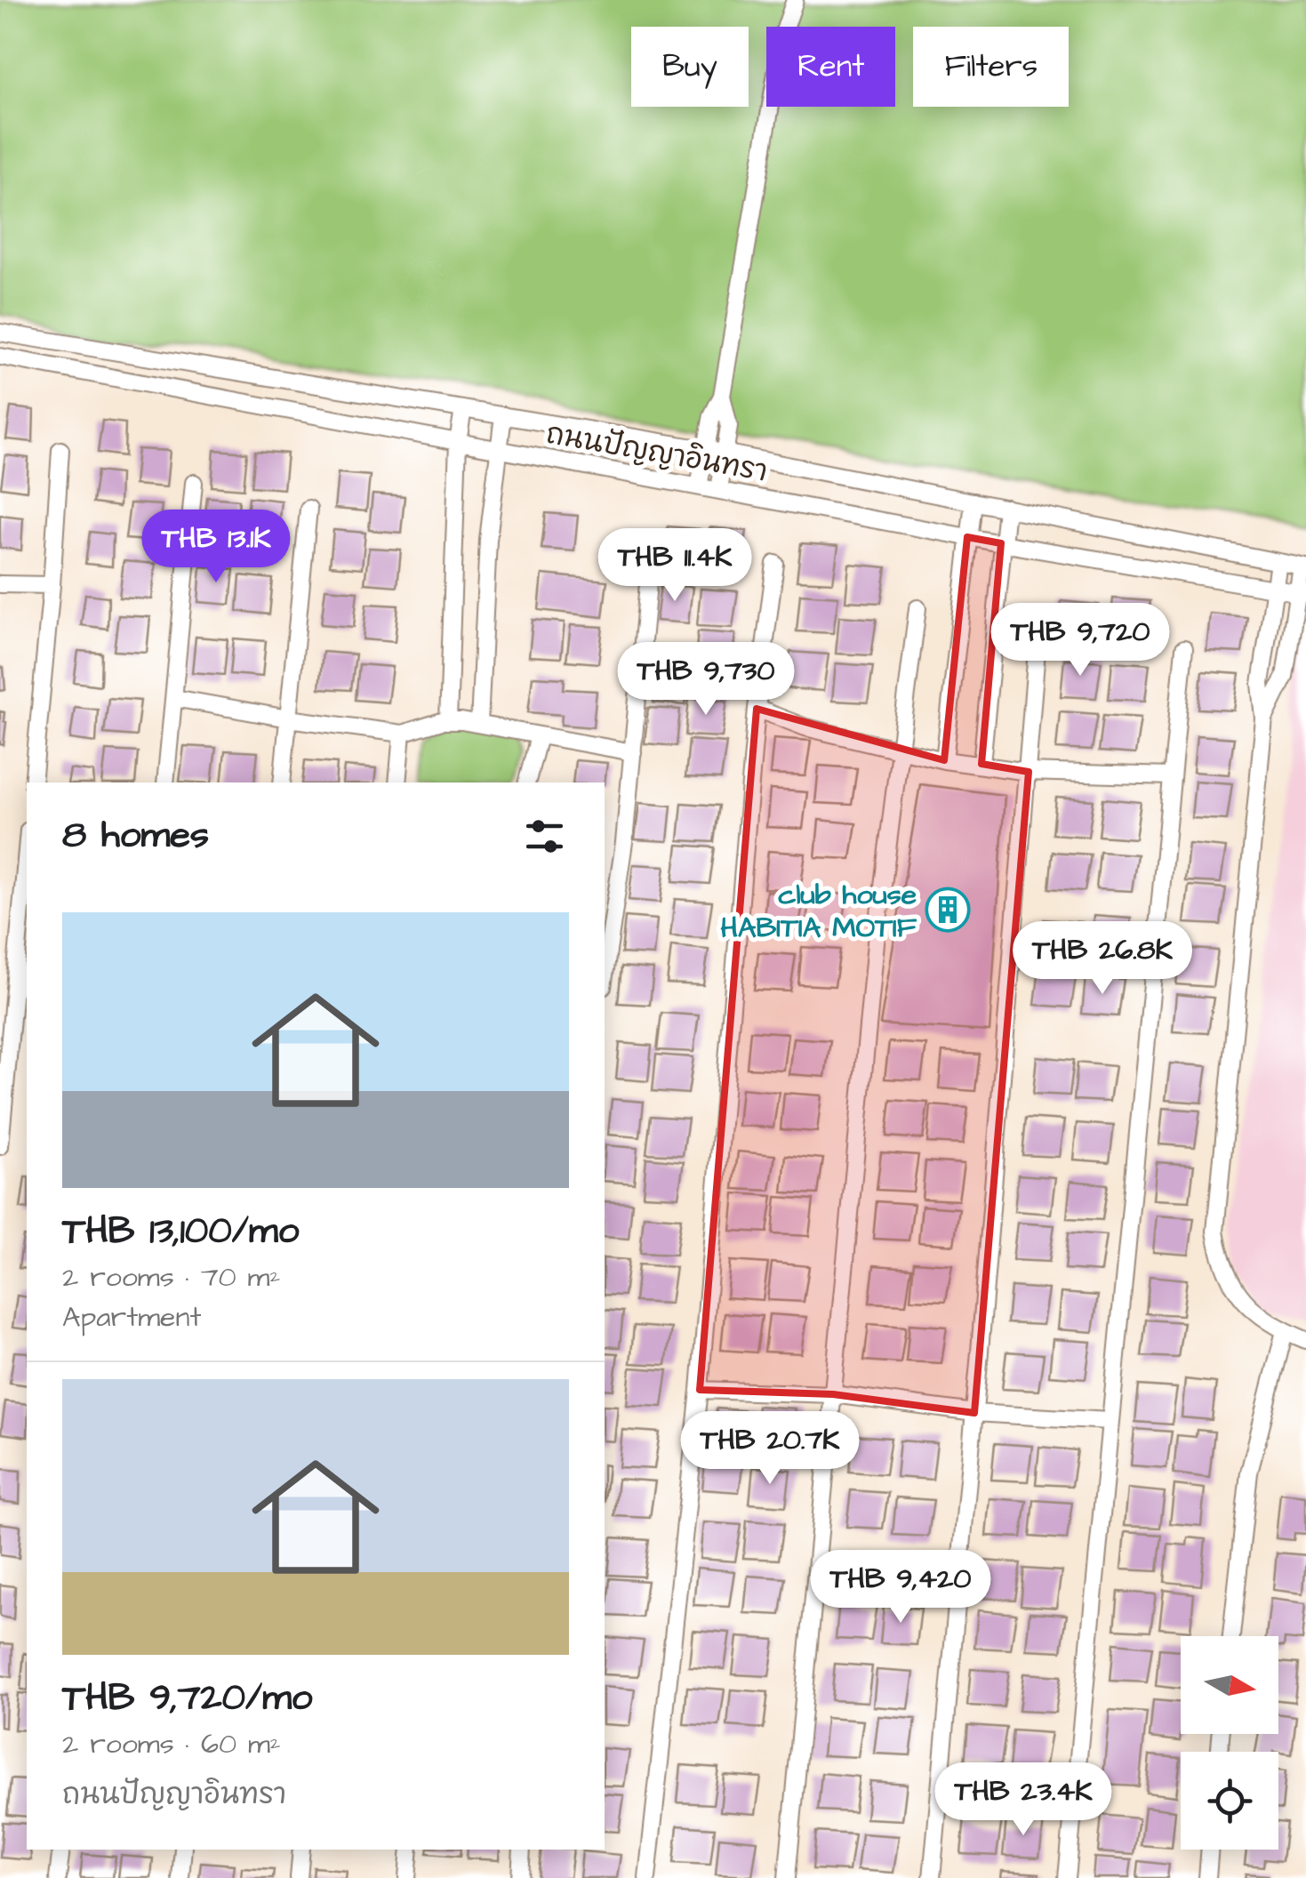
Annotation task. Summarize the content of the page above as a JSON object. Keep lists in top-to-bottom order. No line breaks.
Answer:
{"streets":{"street":["ถนนปัญญาอินทรา"]},"places":{"building":["club house HABITIA MOTIF"]},"north":"right","page":{"chip":["Buy","Rent","Filters"],"price":["THB 13.1K","THB 11.4K","THB 9,720","THB 9,730","THB 26.8K","THB 20.7K","THB 9,420","THB 23.4K"],"heading":"8 homes","list":[{"name":"THB 13,100/mo","note":"2 rooms · 70 m² · Apartment"},{"name":"THB 9,720/mo","note":"2 rooms · 60 m² · ถนนปัญญาอินทรา"}]}}
